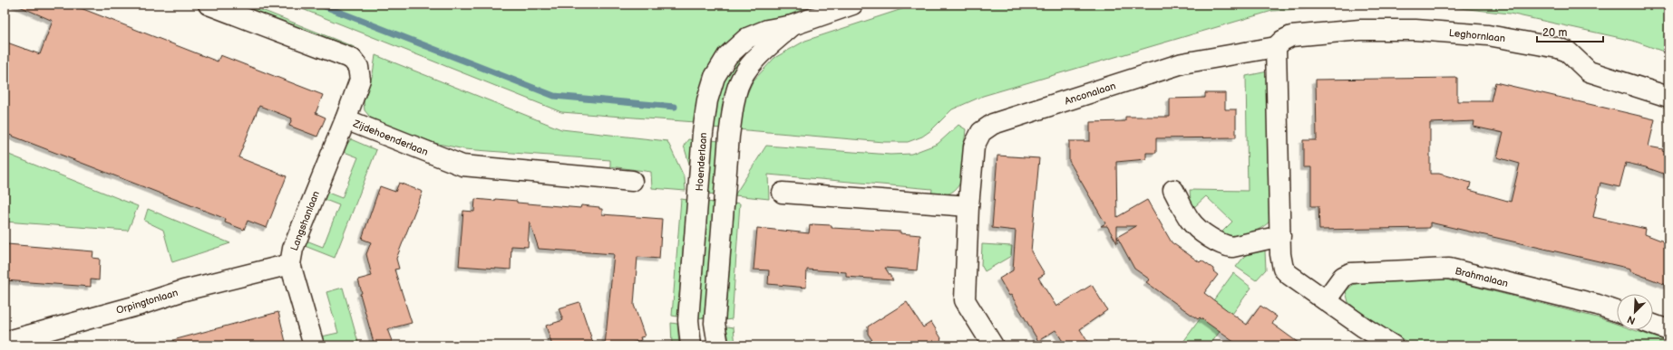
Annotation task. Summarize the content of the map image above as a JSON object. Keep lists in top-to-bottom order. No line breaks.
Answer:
{"streets":{"street":["Leghornlaan","Anconalaan","Zijdehoenderlaan","Hoenderlaan","Langshanlaan","Brahmalaan","Orpingtonlaan"]},"crossings":[["Leghornlaan","Anconalaan"],["Zijdehoenderlaan","Langshanlaan"],["Langshanlaan","Orpingtonlaan"]],"scale_bar":"20 m","north":"bottom left"}
